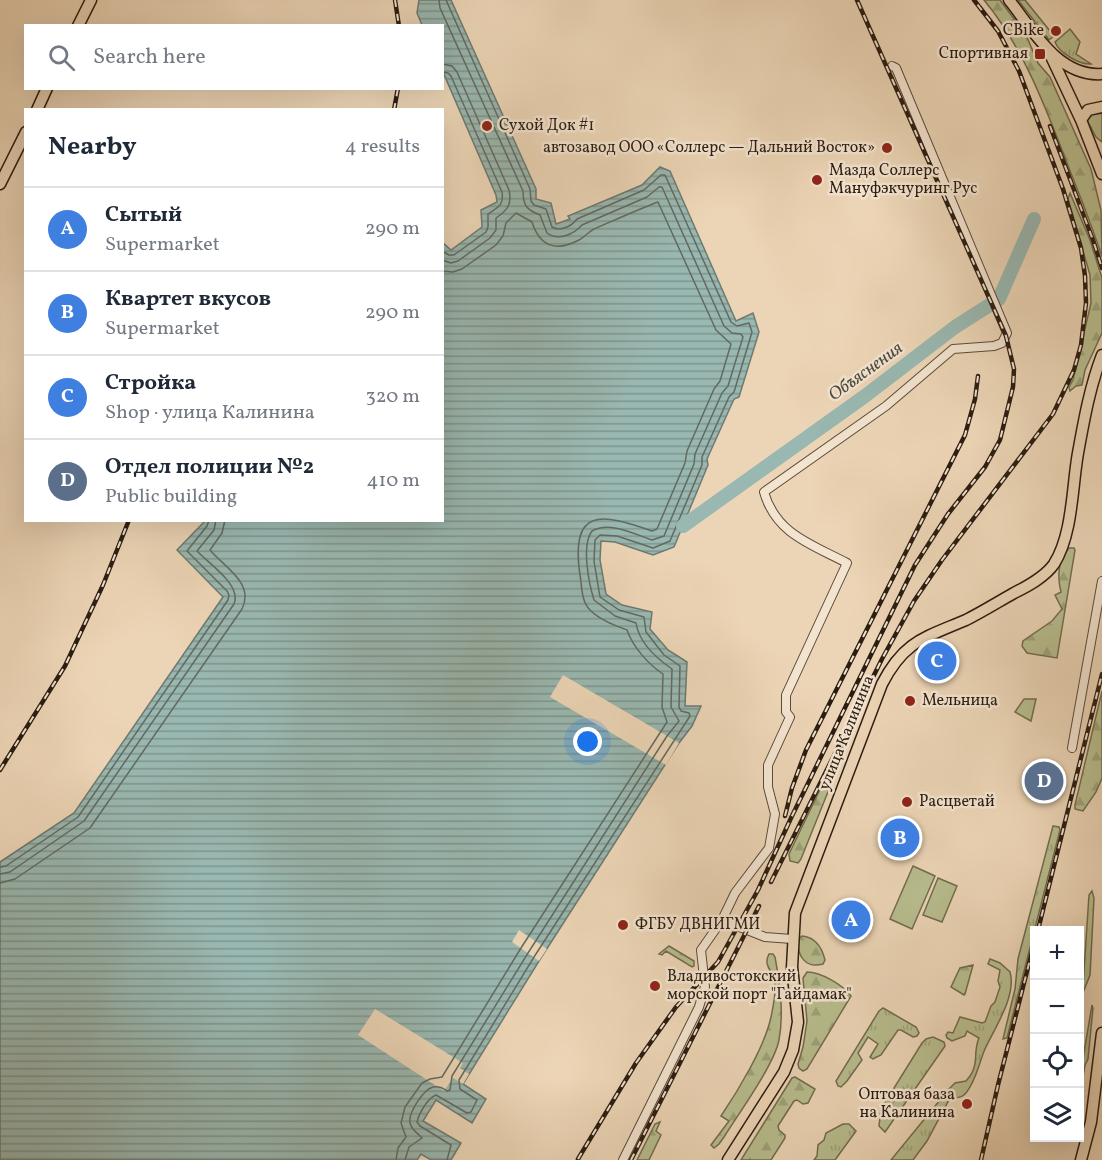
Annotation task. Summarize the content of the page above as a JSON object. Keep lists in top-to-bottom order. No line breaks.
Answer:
{"streets":{"main road":["улица Калинина"]},"water":["Объяснения"],"places":{"other":["CBike","Сухой Док #1","автозавод ООО «Соллерс — Дальний Восток»","Мазда Соллерс Мануфэкчуринг Рус","Мельница","Расцветай","ФГБУ ДВНИГМИ","Владивостокский морской порт \"Гайдамак\"","Оптовая база на Калинина"],"transit":["Спортивная"]},"page":{"search":"Search here","heading":["Nearby","4 results"],"list":[{"mark":"A","name":"Сытый","note":"Supermarket","value":"290 m"},{"mark":"B","name":"Квартет вкусов","note":"Supermarket","value":"290 m"},{"mark":"C","name":"Стройка","note":"Shop · улица Калинина","value":"320 m"},{"mark":"D","name":"Отдел полиции №2","note":"Public building","value":"410 m"}],"pins":["C","D","B","A"],"map_buttons":["+","−"]}}
